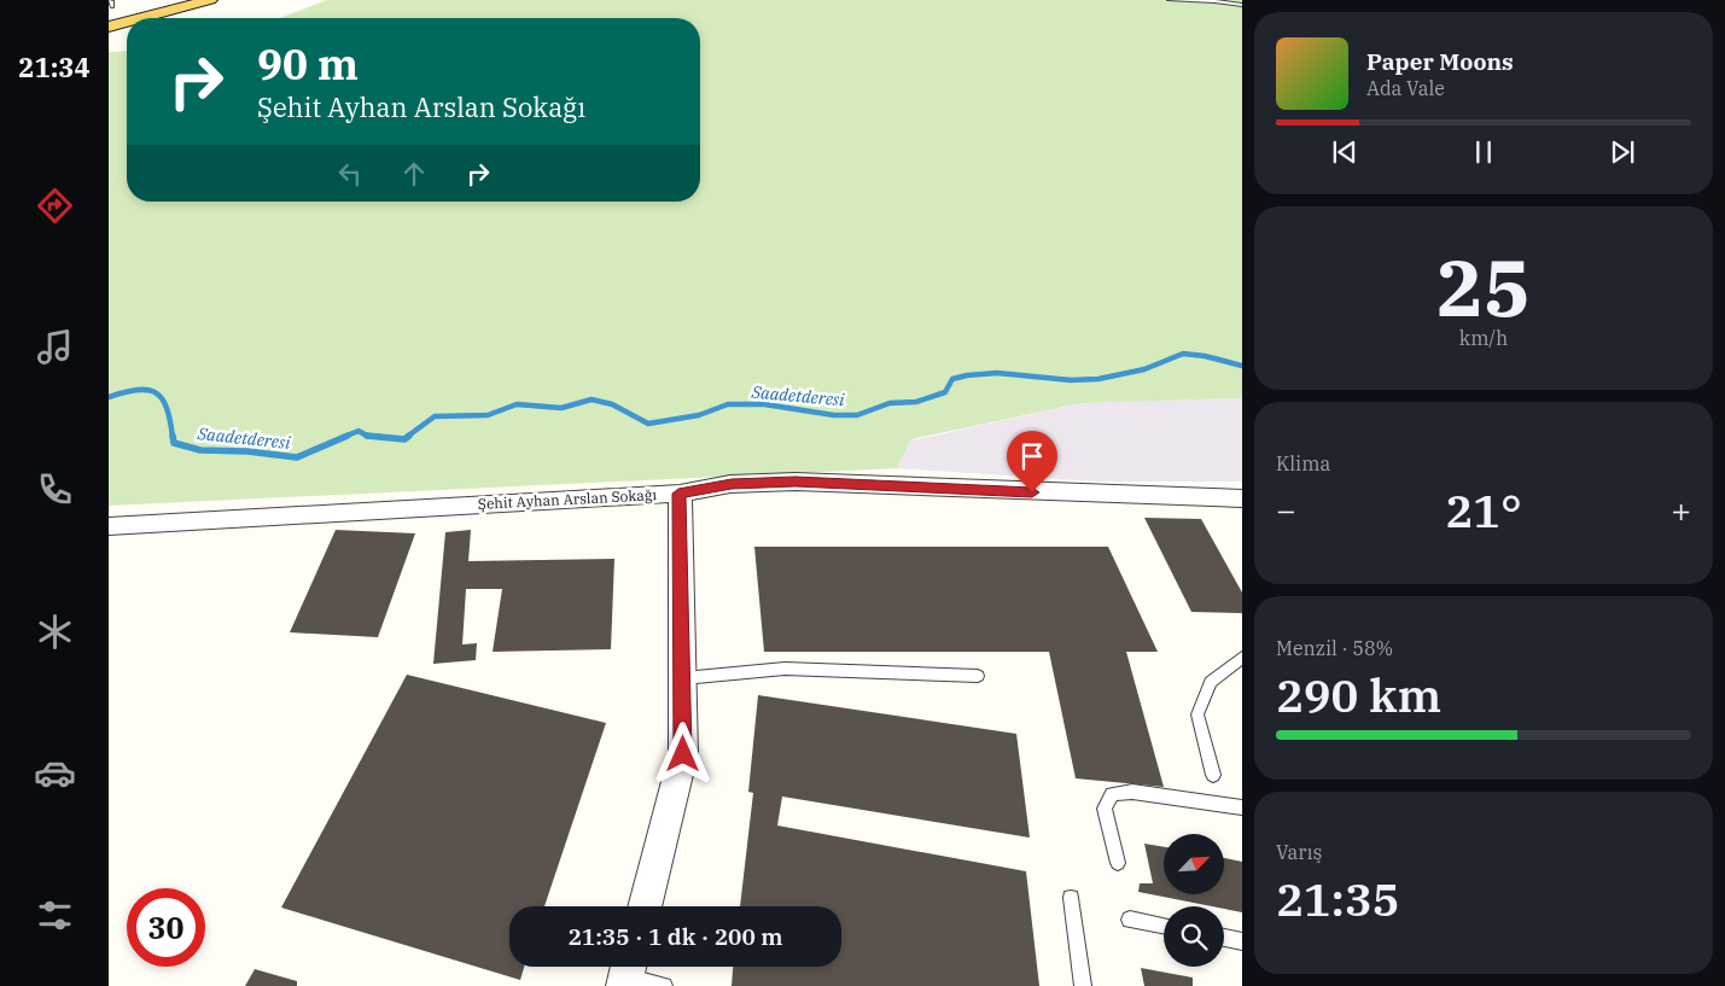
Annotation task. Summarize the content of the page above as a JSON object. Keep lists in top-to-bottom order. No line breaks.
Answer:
{"streets":{"street":["Şehit Ayhan Arslan Sokağı"]},"water":["Saadetderesi"],"north":"top right","page":{"tabs":"21:34","turn":["90 m","Şehit Ayhan Arslan Sokağı"],"song":["Paper Moons","Ada Vale"],"tile":[["25","km/h"],"Klima",["Menzil · 58%","290 km"],["Varış","21:35"]],"heat":["−","21°","+"],"limit":"30","trip":"21:35 · 1 dk · 200 m"}}
